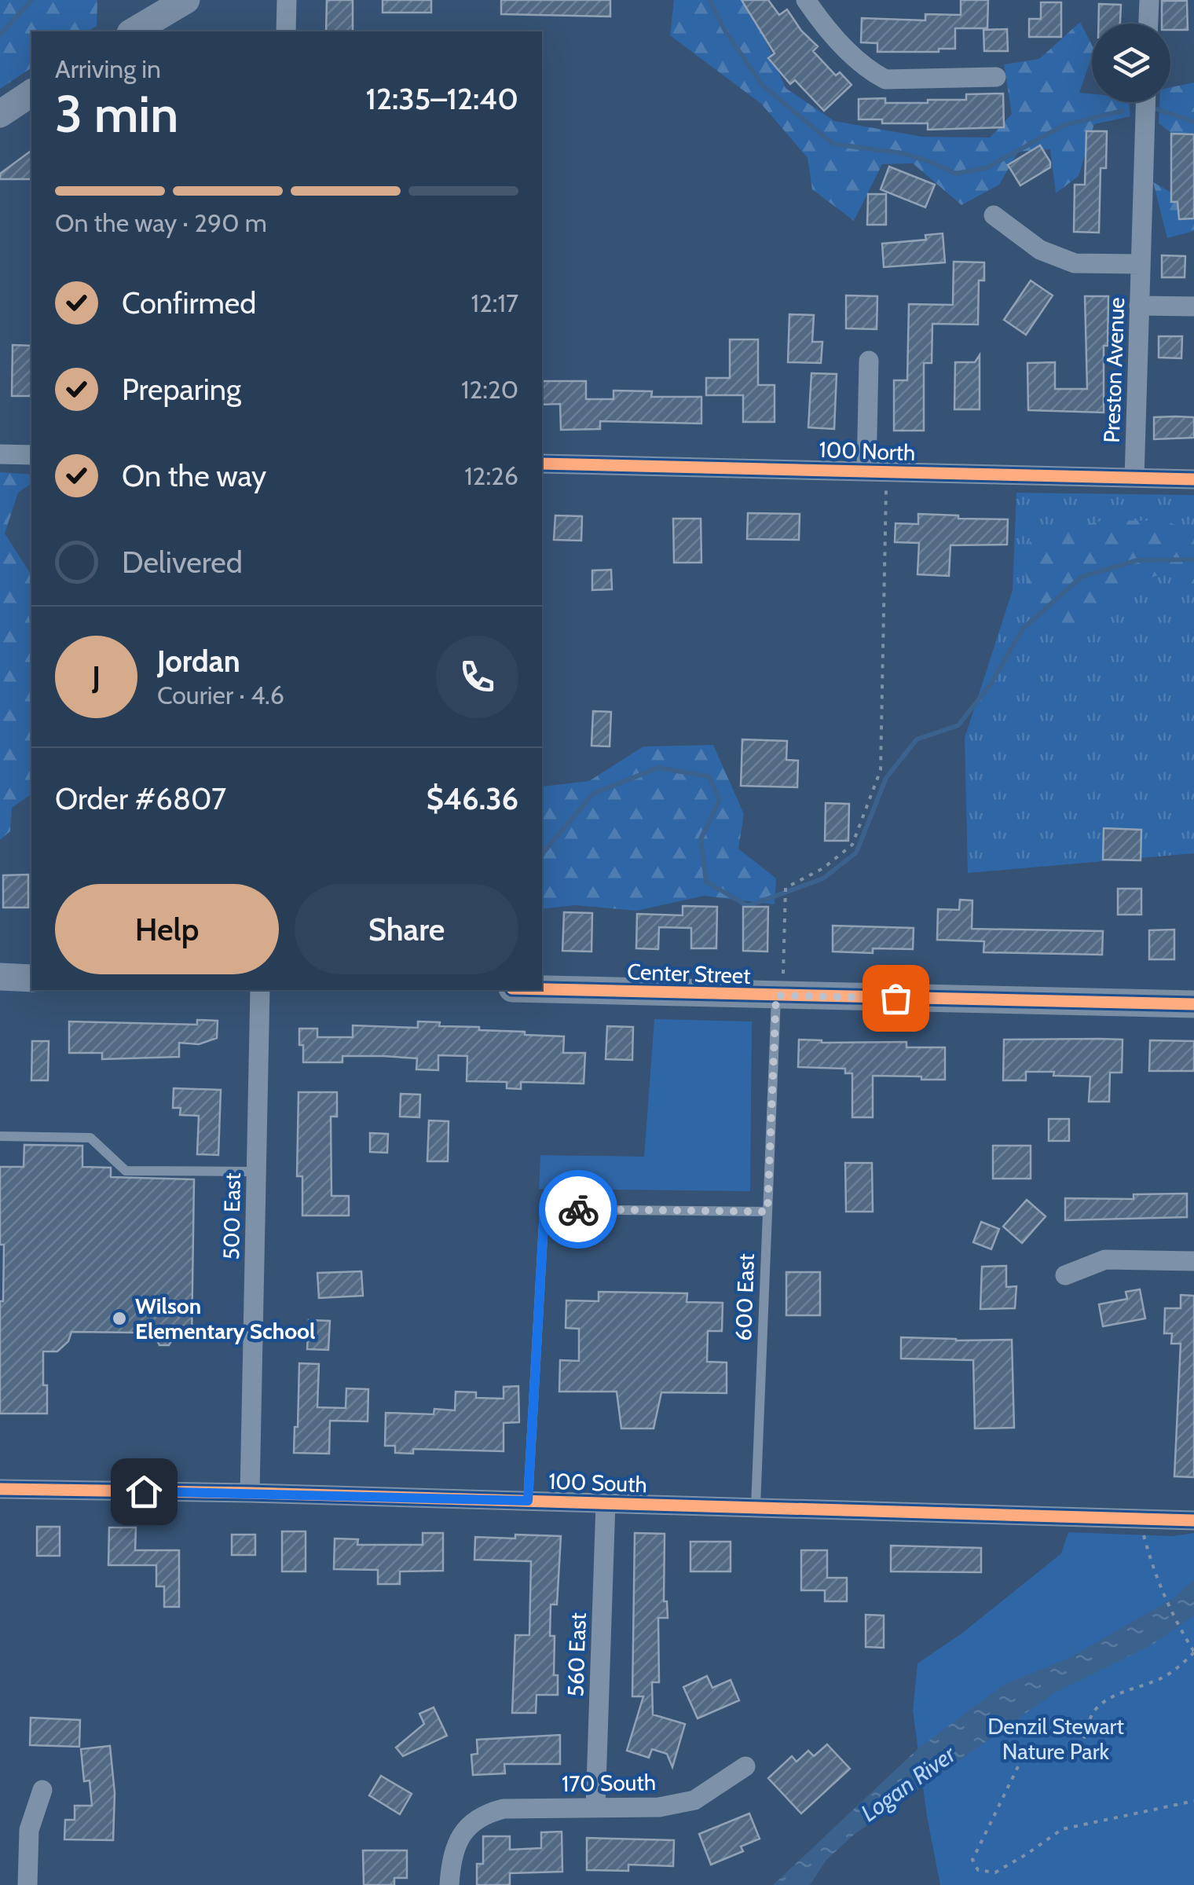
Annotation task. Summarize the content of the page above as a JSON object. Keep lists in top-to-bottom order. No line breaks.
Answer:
{"streets":{"street":["Preston Avenue","100 North","Center Street","500 East","100 South","560 East","170 South"],"lane":["600 East"]},"crossings":[["Preston Avenue","100 North"],["Center Street","600 East"],["500 East","100 South"],["600 East","100 South"],["100 South","560 East"],["560 East","170 South"]],"water":["Logan River"],"parks":["Denzil Stewart Nature Park"],"places":["Wilson Elementary School"],"page":{"heading":["3 min","Arriving in","12:35–12:40"],"panel":["Jordan","Courier · 4.6","Order #6807","$46.36"],"bar":"On the way · 290 m","list":[["Confirmed","12:17"],["Preparing","12:20"],["On the way","12:26"],"Delivered"],"round":"J","buttons":["Help","Share"]}}
